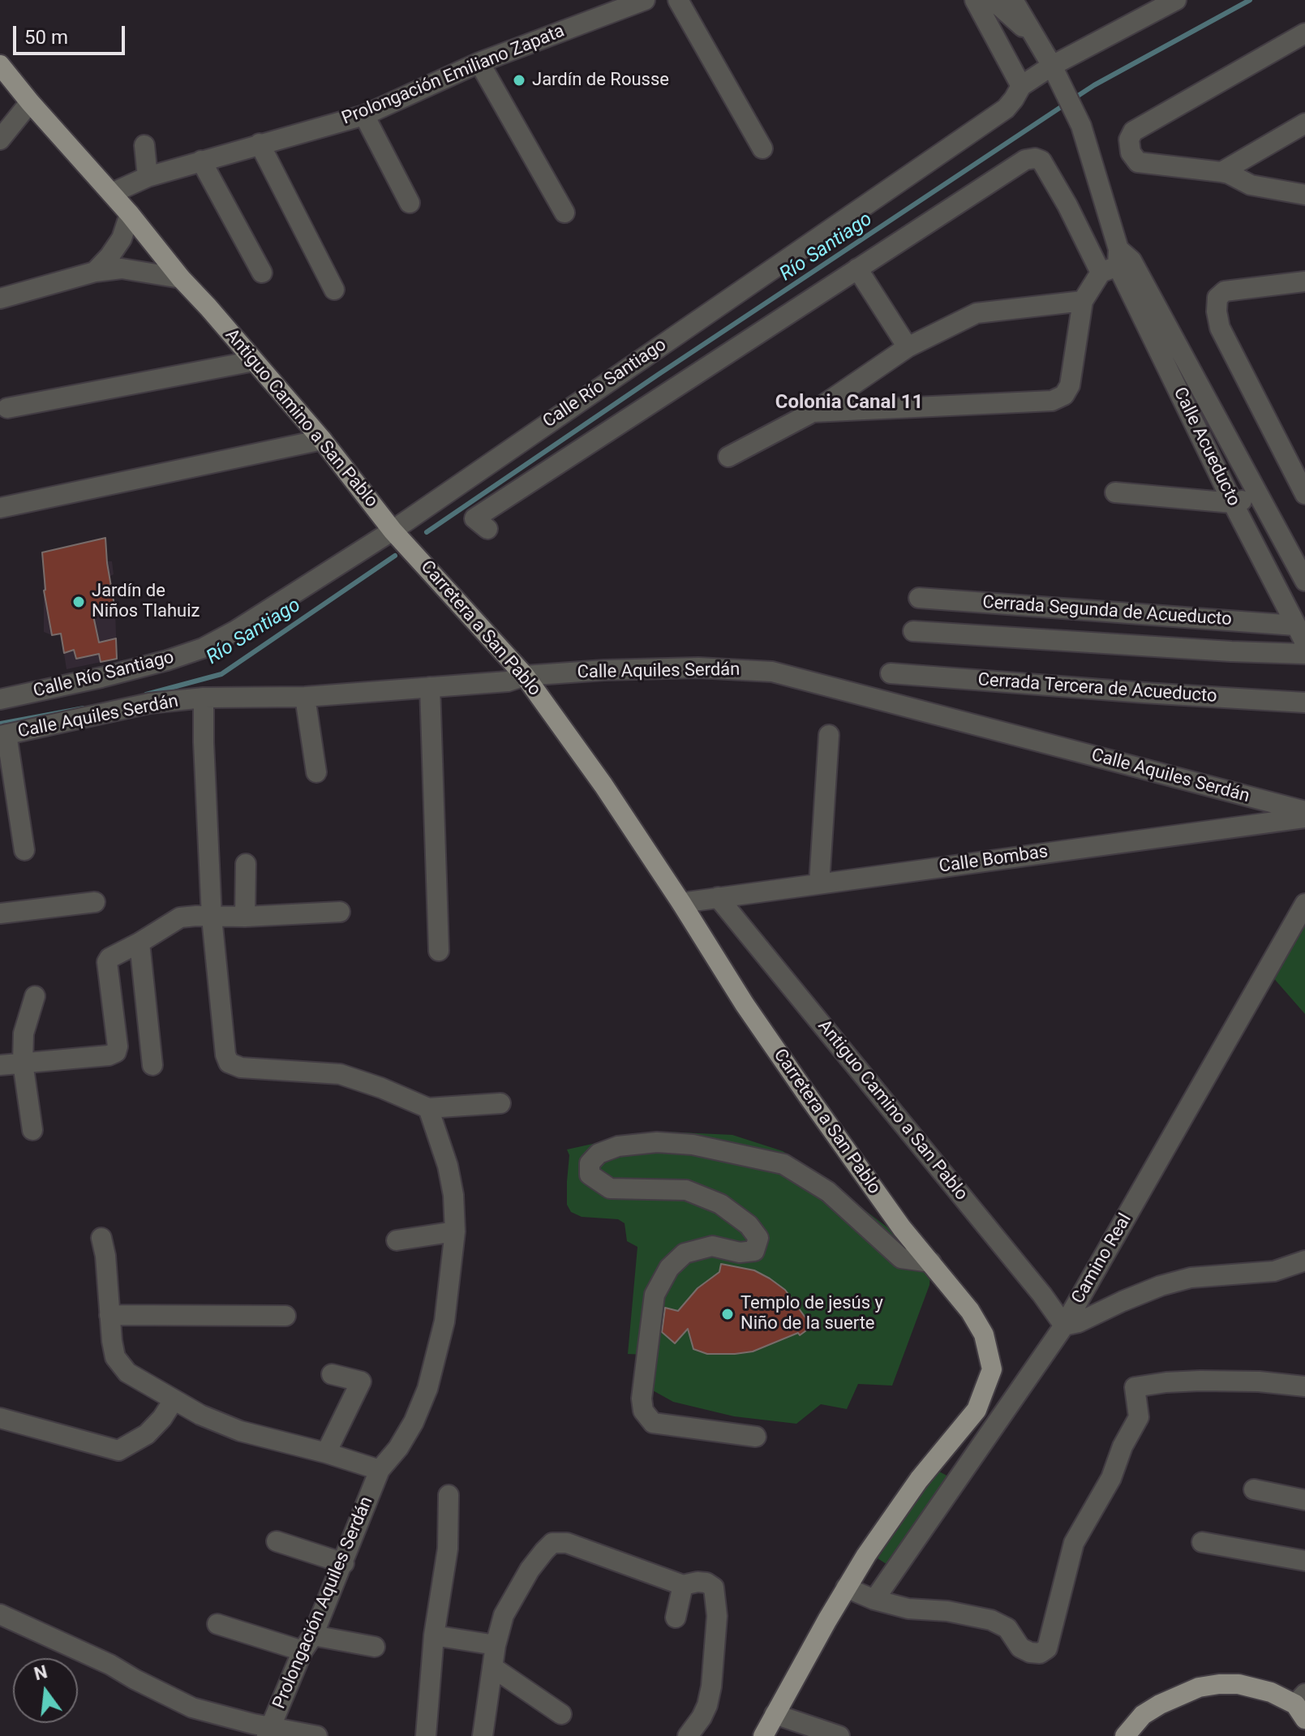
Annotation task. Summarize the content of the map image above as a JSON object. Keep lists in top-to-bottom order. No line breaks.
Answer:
{"streets":{"main road":["Antiguo Camino a San Pablo","Carretera a San Pablo"],"street":["Prolongación Emiliano Zapata","Calle Río Santiago","Calle Acueducto","Cerrada Segunda de Acueducto","Calle Aquiles Serdán","Cerrada Tercera de Acueducto","Calle Bombas","Camino Real","Prolongación Aquiles Serdán"]},"crossings":[["Prolongación Emiliano Zapata","Antiguo Camino a San Pablo"],["Calle Río Santiago","Antiguo Camino a San Pablo"],["Calle Río Santiago","Calle Acueducto"],["Calle Río Santiago","Carretera a San Pablo"],["Antiguo Camino a San Pablo","Carretera a San Pablo"],["Antiguo Camino a San Pablo","Calle Bombas"],["Antiguo Camino a San Pablo","Camino Real"],["Calle Acueducto","Cerrada Segunda de Acueducto"],["Carretera a San Pablo","Calle Aquiles Serdán"],["Carretera a San Pablo","Calle Bombas"]],"districts":["Colonia Canal 11"],"water":["Río Santiago"],"places":["Jardín de Rousse","Jardín de Niños Tlahuiz","Templo de jesús y Niño de la suerte"],"scale_bar":"50 m","north":"top"}
